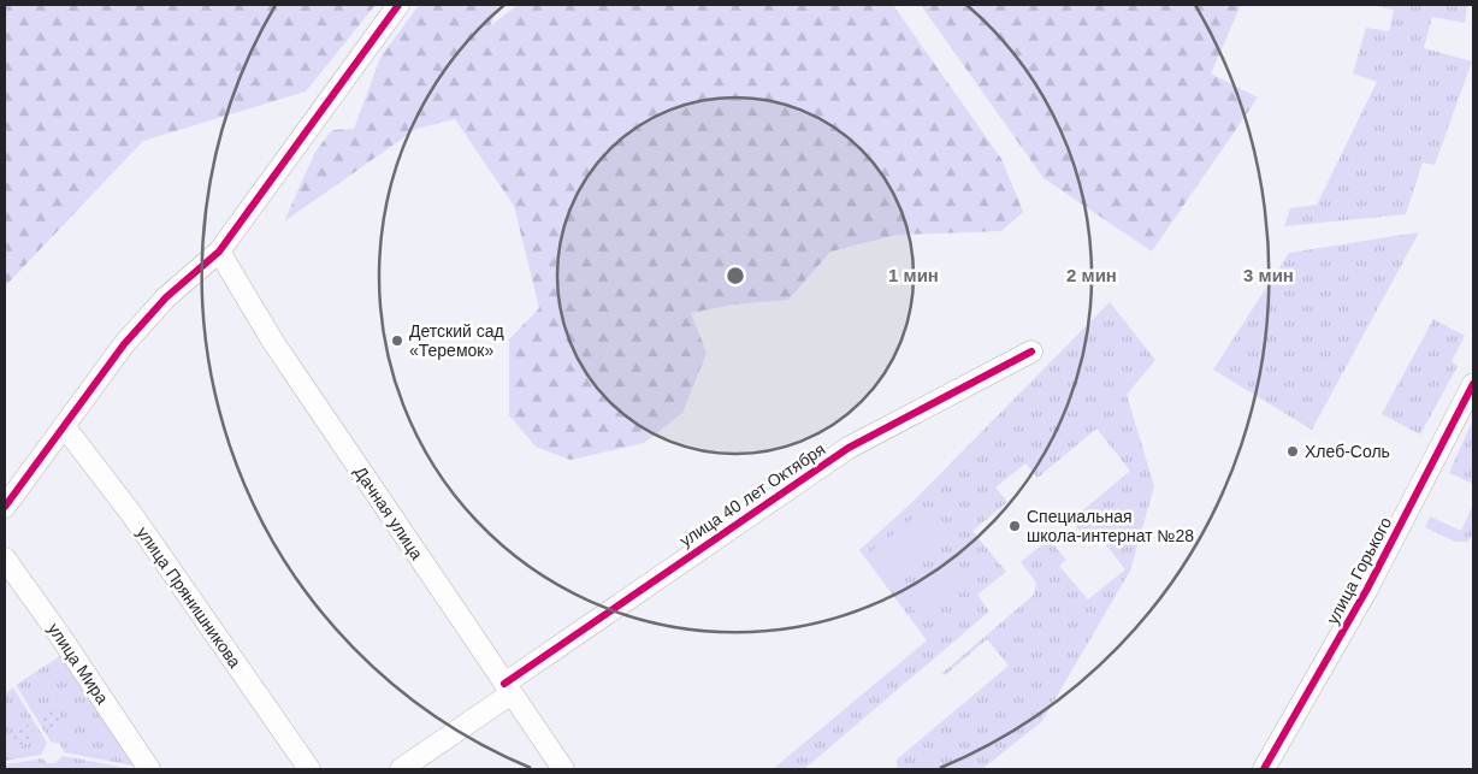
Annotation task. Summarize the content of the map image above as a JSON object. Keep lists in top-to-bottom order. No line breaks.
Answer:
{"streets":{"street":["улица 40 лет Октября","Дачная улица","улица Горького","улица Прянишникова","улица Мира"]},"crossings":[["улица 40 лет Октября","Дачная улица"]],"places":["Детский сад «Теремок»","Хлеб-Соль","Специальная школа-интернат №28"],"rings":["1 мин","2 мин","3 мин"]}
